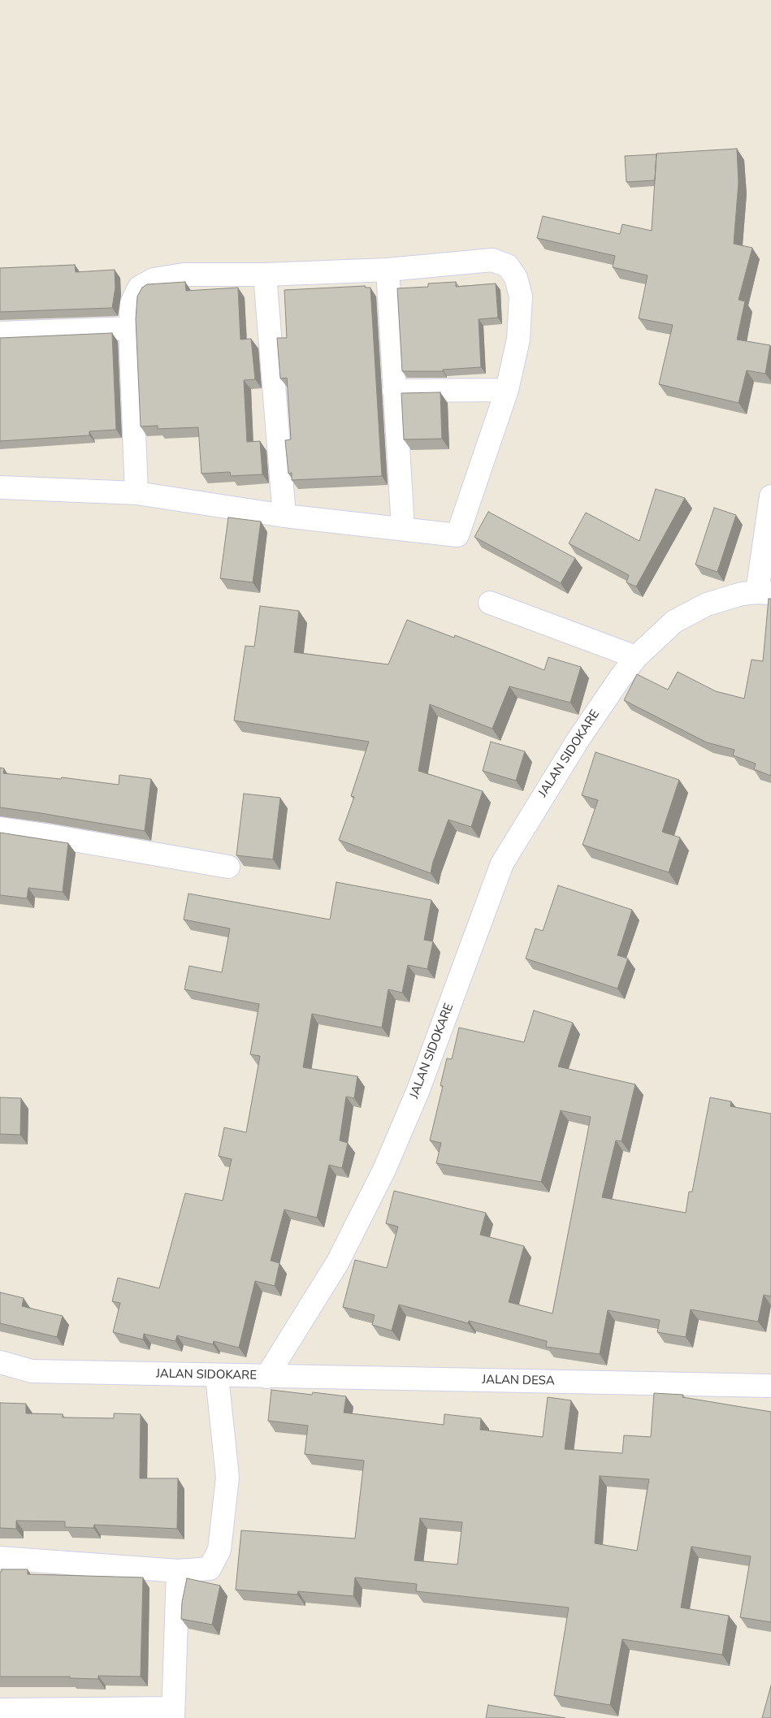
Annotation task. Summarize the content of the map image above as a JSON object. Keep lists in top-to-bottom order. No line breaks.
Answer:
{"streets":{"street":["JALAN SIDOKARE","JALAN DESA"]},"crossings":[["JALAN SIDOKARE","JALAN DESA"]]}
